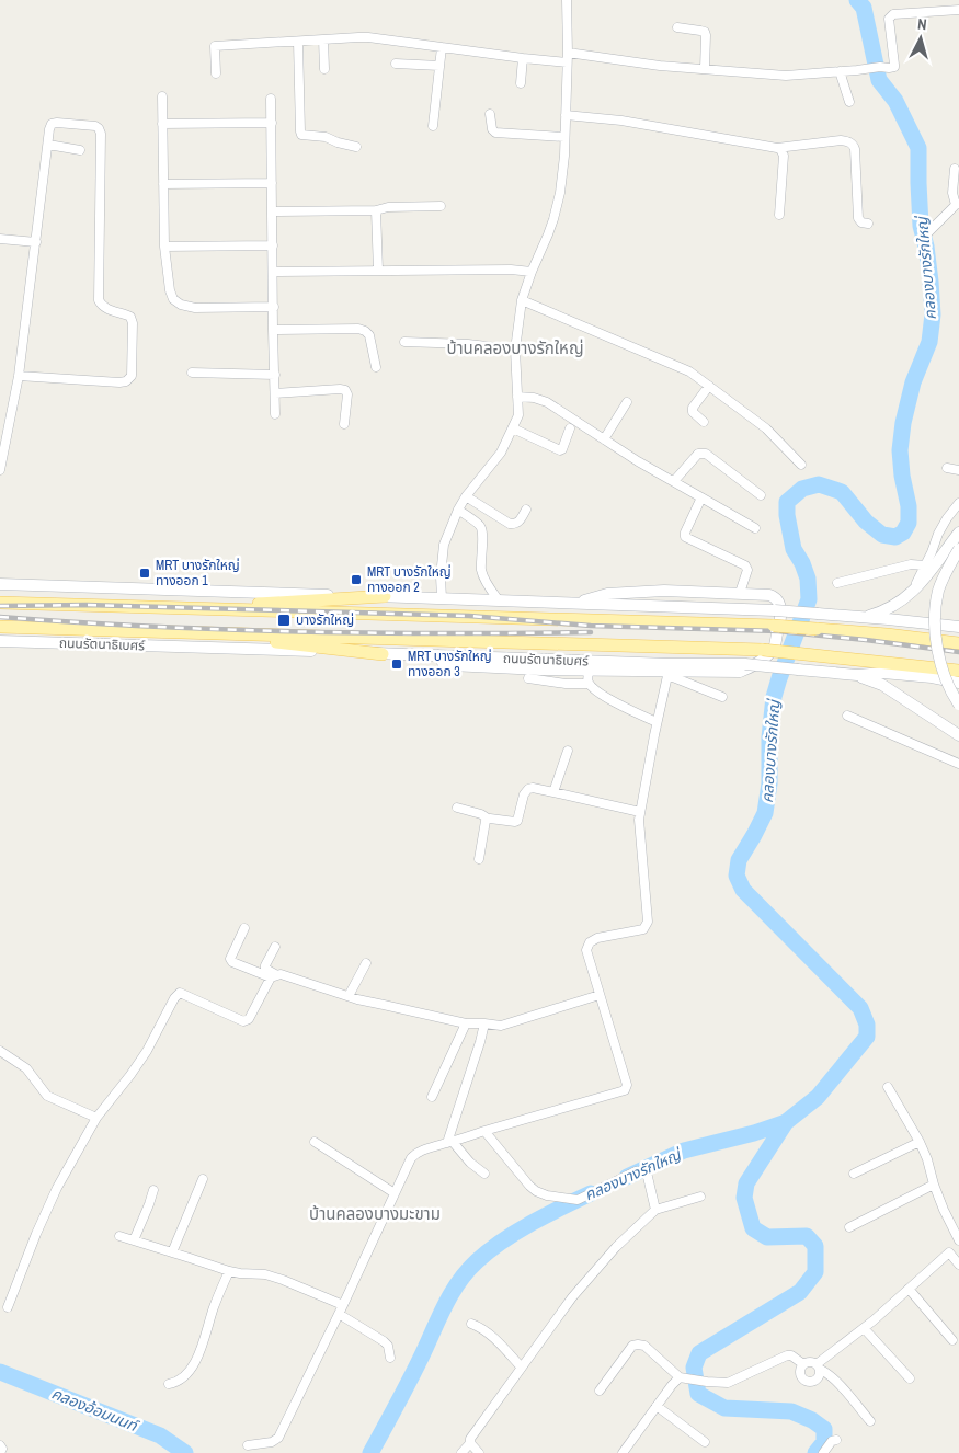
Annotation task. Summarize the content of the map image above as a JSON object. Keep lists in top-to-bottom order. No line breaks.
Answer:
{"streets":{"main road":["ถนนรัตนาธิเบศร์"]},"districts":["บ้านคลองบางรักใหญ่","บ้านคลองบางมะขาม"],"water":["คลองบางรักใหญ่","คลองอ้อมนนท์"],"places":{"transit":["MRT บางรักใหญ่ ทางออก 1","MRT บางรักใหญ่ ทางออก 2","บางรักใหญ่","MRT บางรักใหญ่ ทางออก 3"]},"north":"top"}
